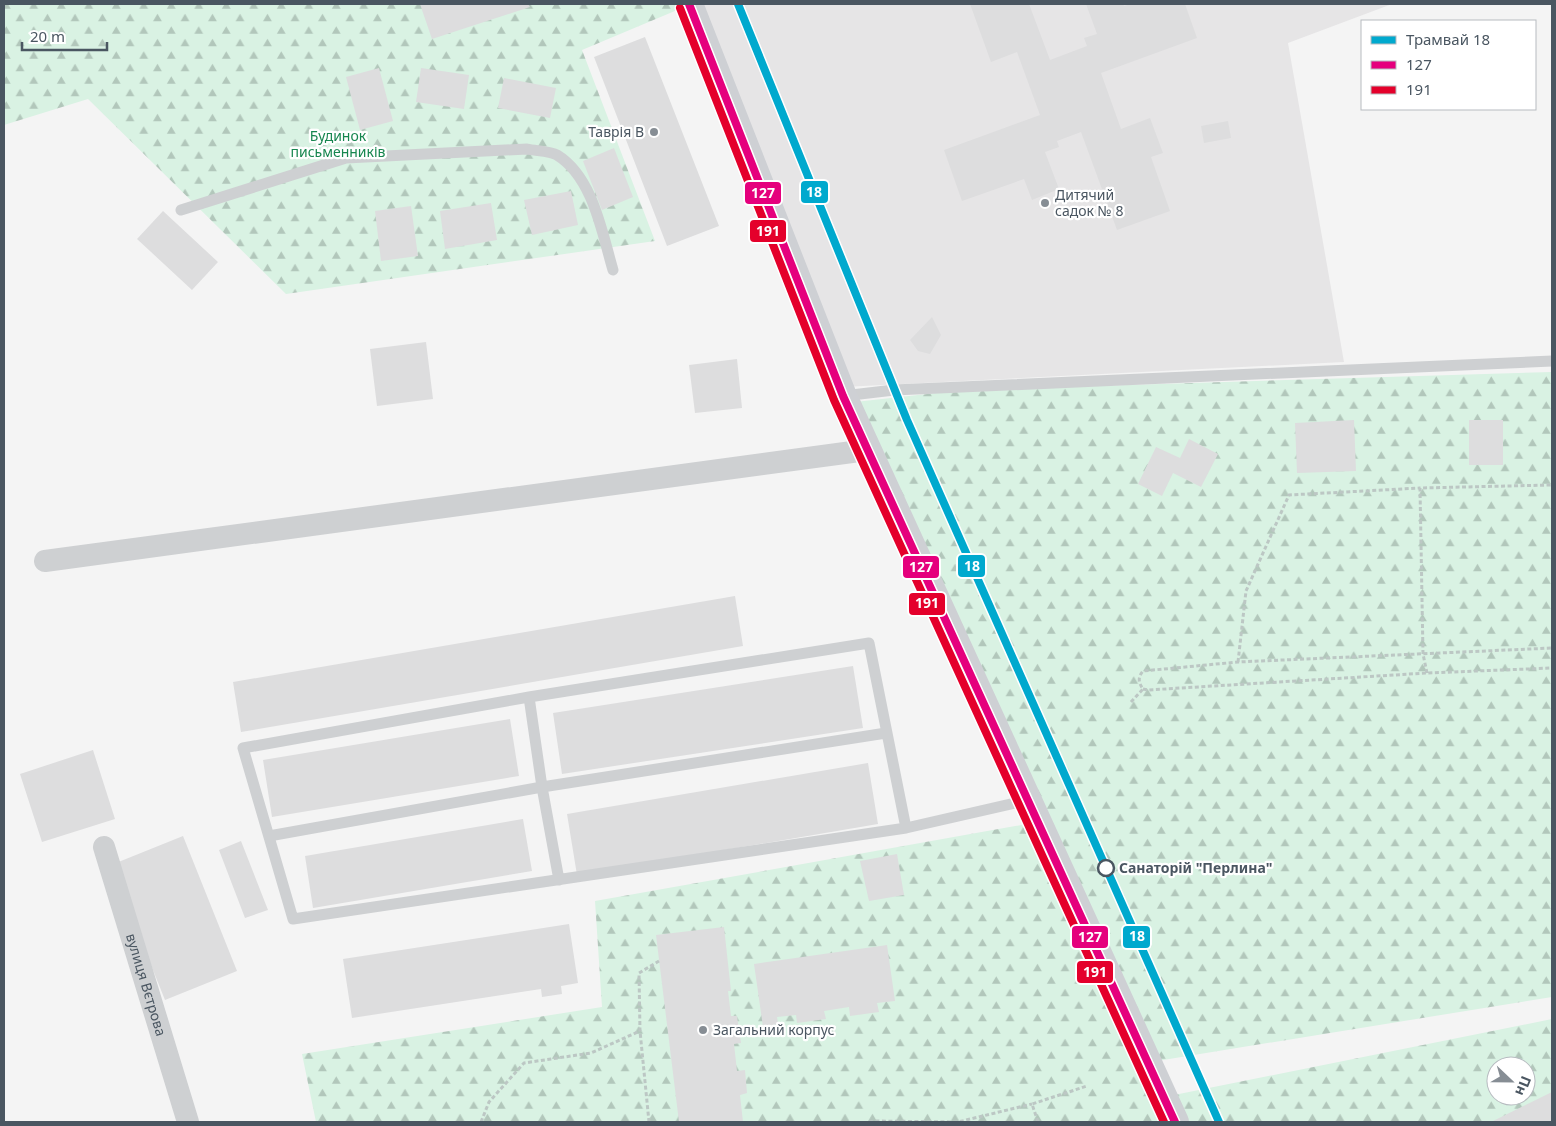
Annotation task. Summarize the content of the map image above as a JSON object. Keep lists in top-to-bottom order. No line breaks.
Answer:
{"streets":{"street":["вулиця Вєтрова"]},"parks":["Будинок письменників"],"places":["Таврія В","Дитячий садок № 8","Санаторій \"Перлина\"","Загальний корпус"],"lines":["tram line 18","transit line 127","transit line 191"],"legend":["Трамвай 18","127","191"],"scale_bar":"20 m","north":"right"}
